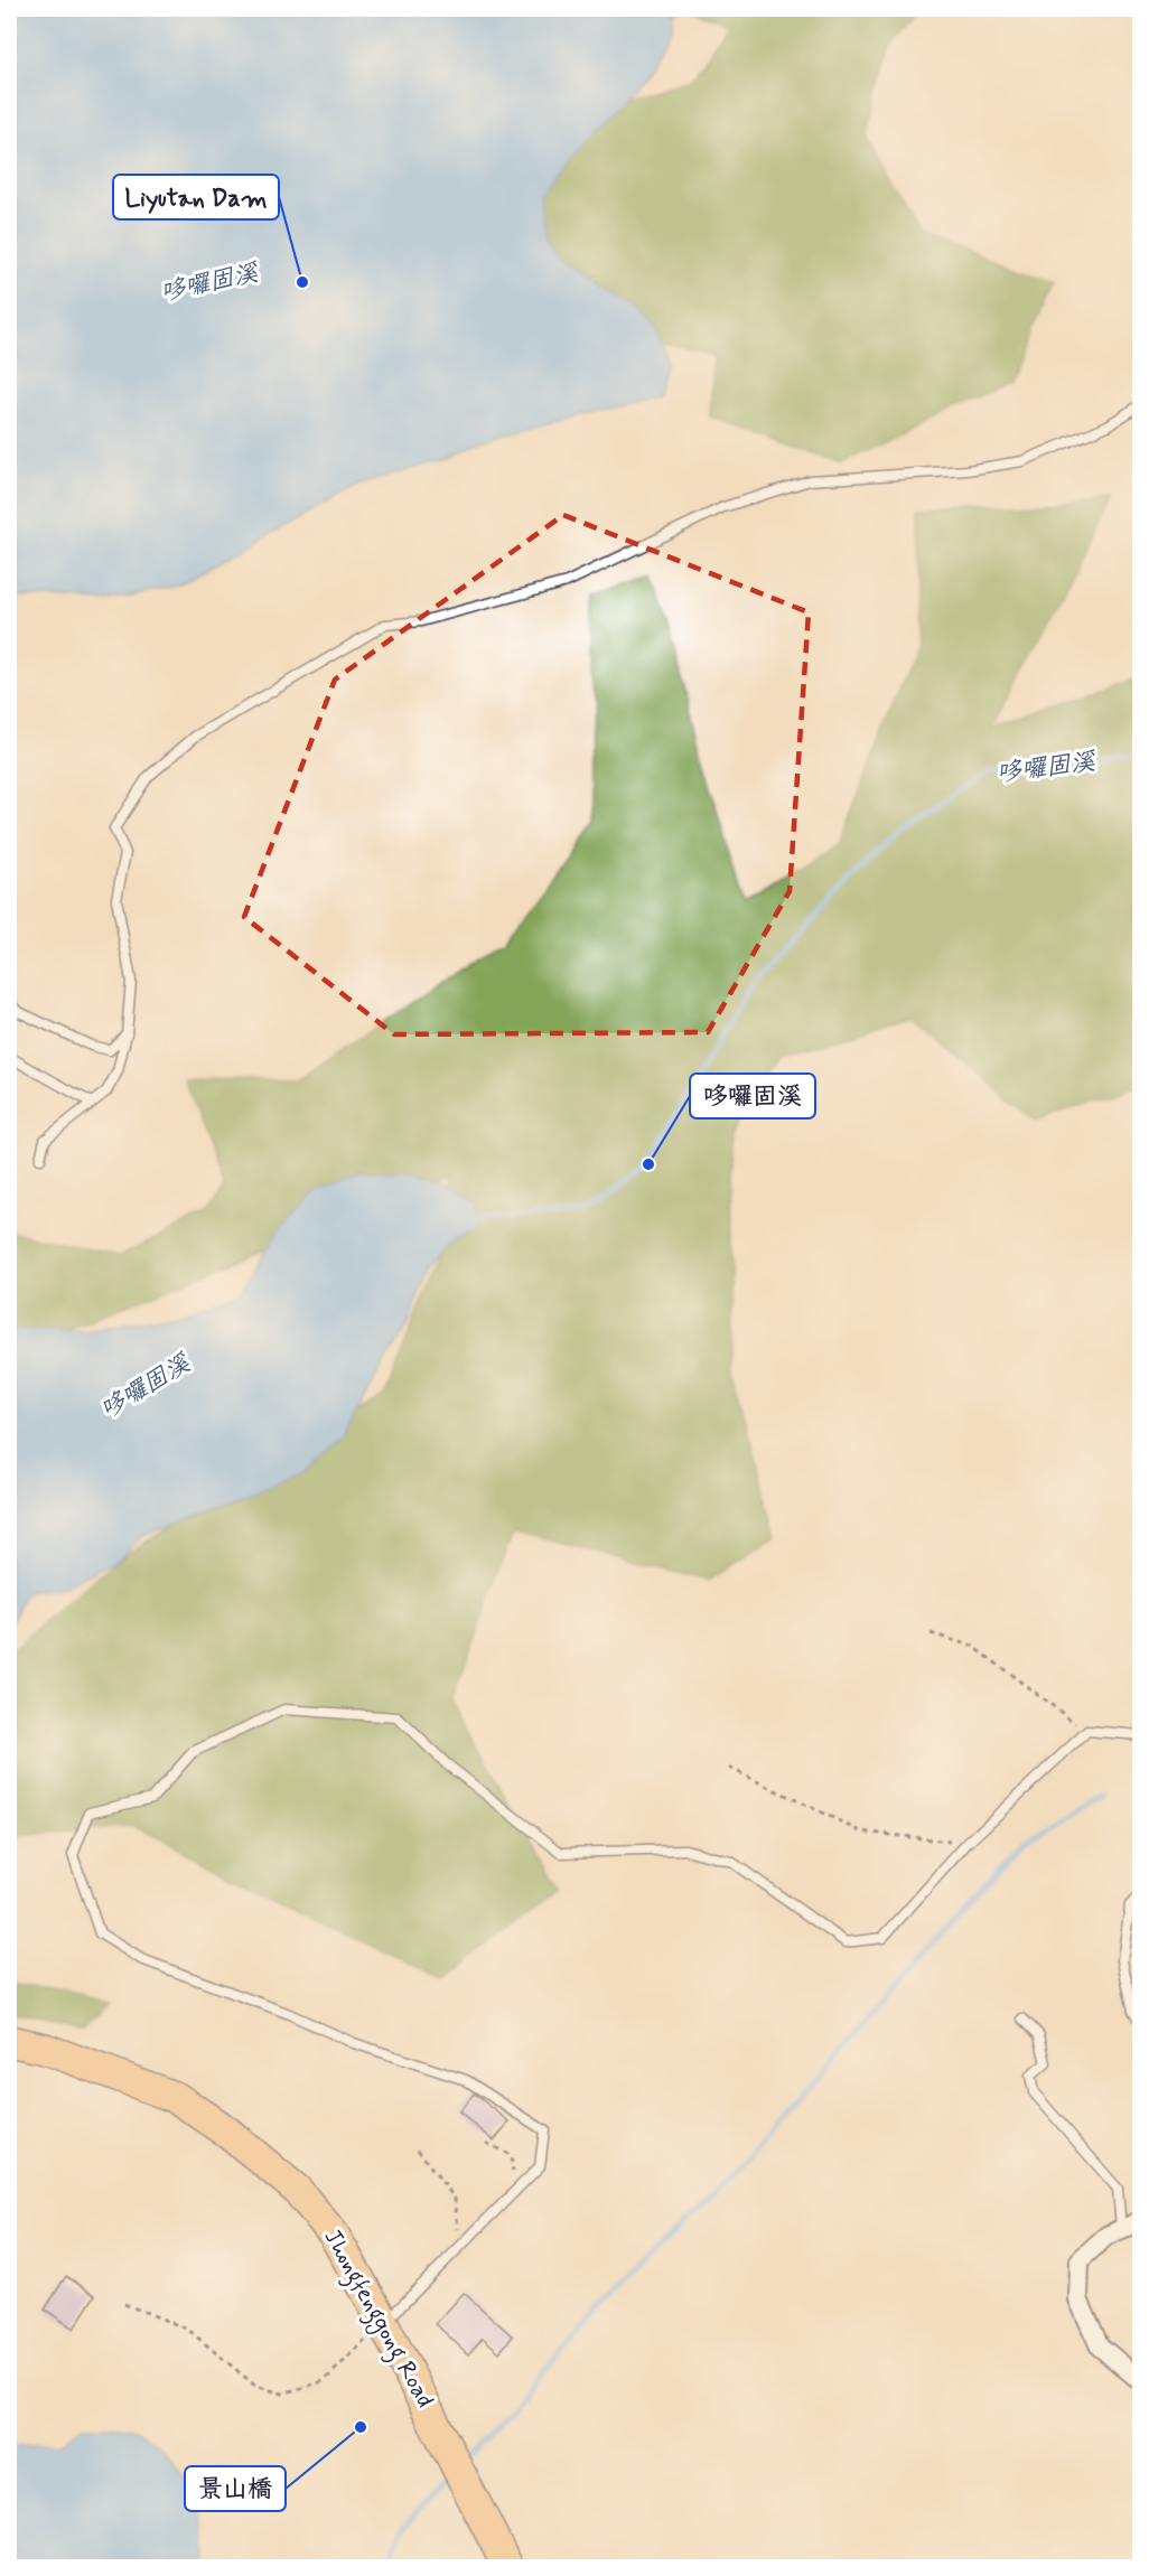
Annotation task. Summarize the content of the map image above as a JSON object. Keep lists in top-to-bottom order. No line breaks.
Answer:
{"streets":{"main road":["Jhongfenggong Road"]},"water":["哆囉固溪"],"places":["Liyutan Dam","哆囉固溪","景山橋"]}
